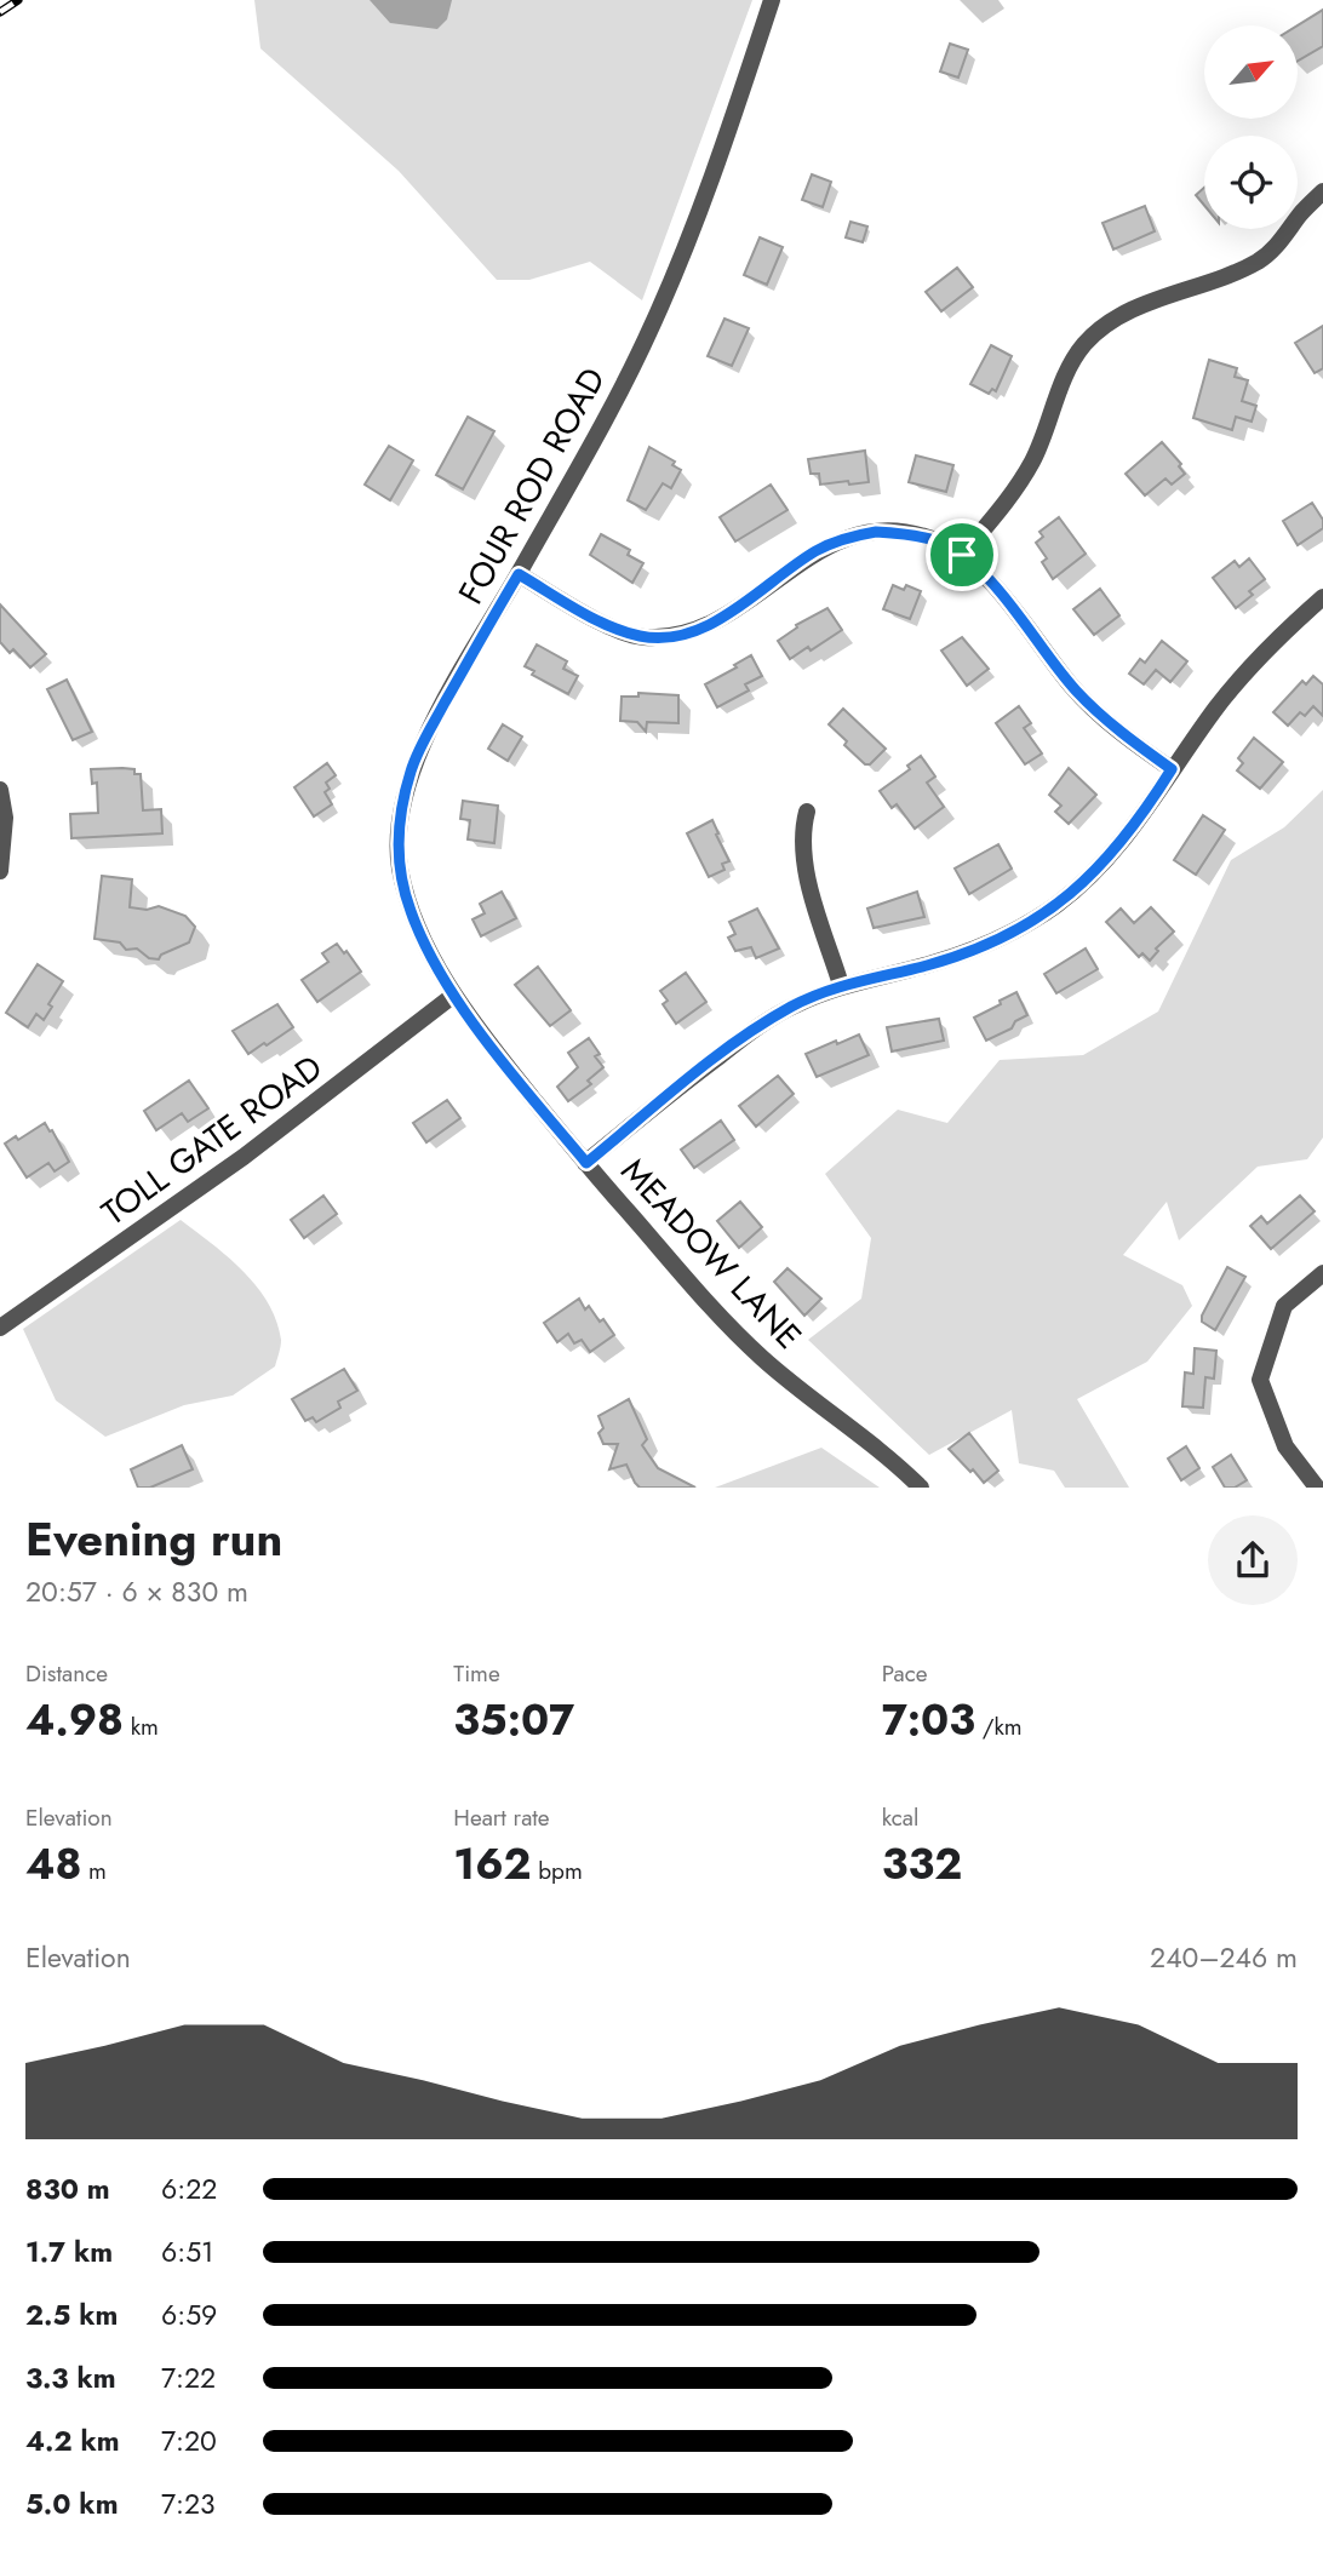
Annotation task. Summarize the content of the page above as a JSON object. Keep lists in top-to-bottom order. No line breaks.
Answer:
{"streets":{"street":["FOUR ROD ROAD","TOLL GATE ROAD","MEADOW LANE"]},"crossings":[["FOUR ROD ROAD","TOLL GATE ROAD"],["FOUR ROD ROAD","MEADOW LANE"],["TOLL GATE ROAD","MEADOW LANE"]],"north":"top right","page":{"heading":["Evening run","20:57 · 6 × 830 m"],"stats":[["Distance","4.98 km"],["Time","35:07"],["Pace","7:03 /km"],["Elevation","48 m"],["Heart rate","162 bpm"],["kcal","332"]],"chart":["Elevation","240–246 m"],"list":[{"name":"830 m","note":"6:22"},{"name":"1.7 km","note":"6:51"},{"name":"2.5 km","note":"6:59"},{"name":"3.3 km","note":"7:22"},{"name":"4.2 km","note":"7:20"},{"name":"5.0 km","note":"7:23"}]}}
